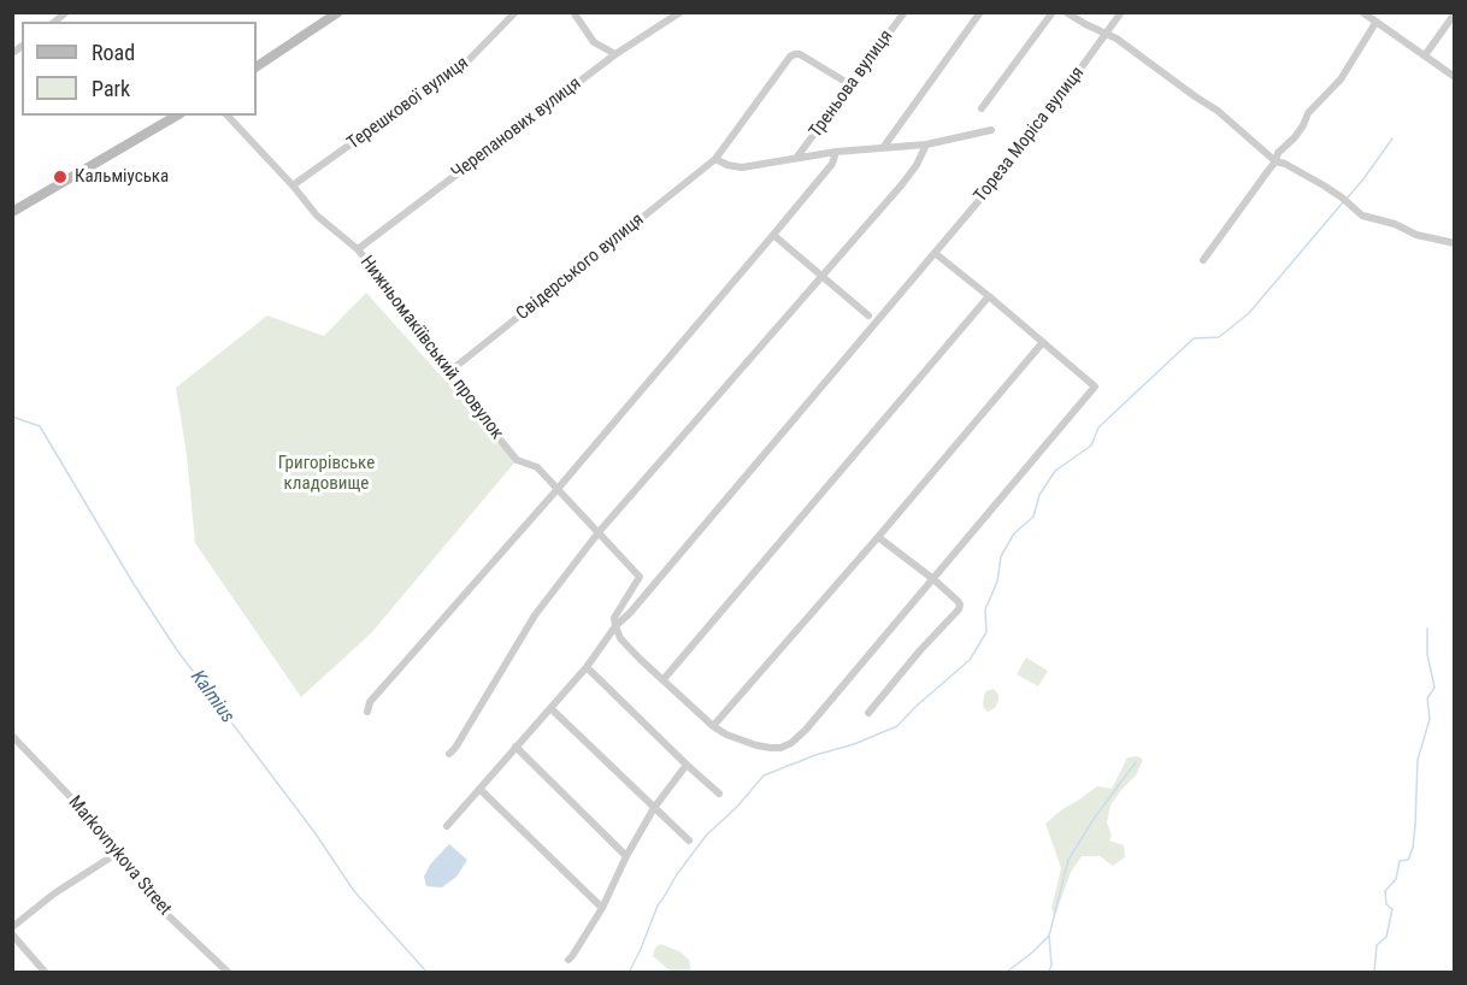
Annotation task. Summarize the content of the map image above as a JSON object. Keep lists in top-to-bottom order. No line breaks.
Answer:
{"streets":{"street":["Треньова вулиця","Терешкової вулиця","Черепанових вулиця","Тореза Моріса вулиця","Свiдерського вулиця","Нижньомакіївський провулок","Markovnykova Street"]},"crossings":[["Треньова вулиця","Свiдерського вулиця"],["Терешкової вулиця","Нижньомакіївський провулок"],["Черепанових вулиця","Нижньомакіївський провулок"],["Тореза Моріса вулиця","Нижньомакіївський провулок"],["Свiдерського вулиця","Нижньомакіївський провулок"]],"water":["Kalmius"],"parks":["Григорівське кладовище"],"places":["Кальміуська"],"legend":["Road","Park"]}
